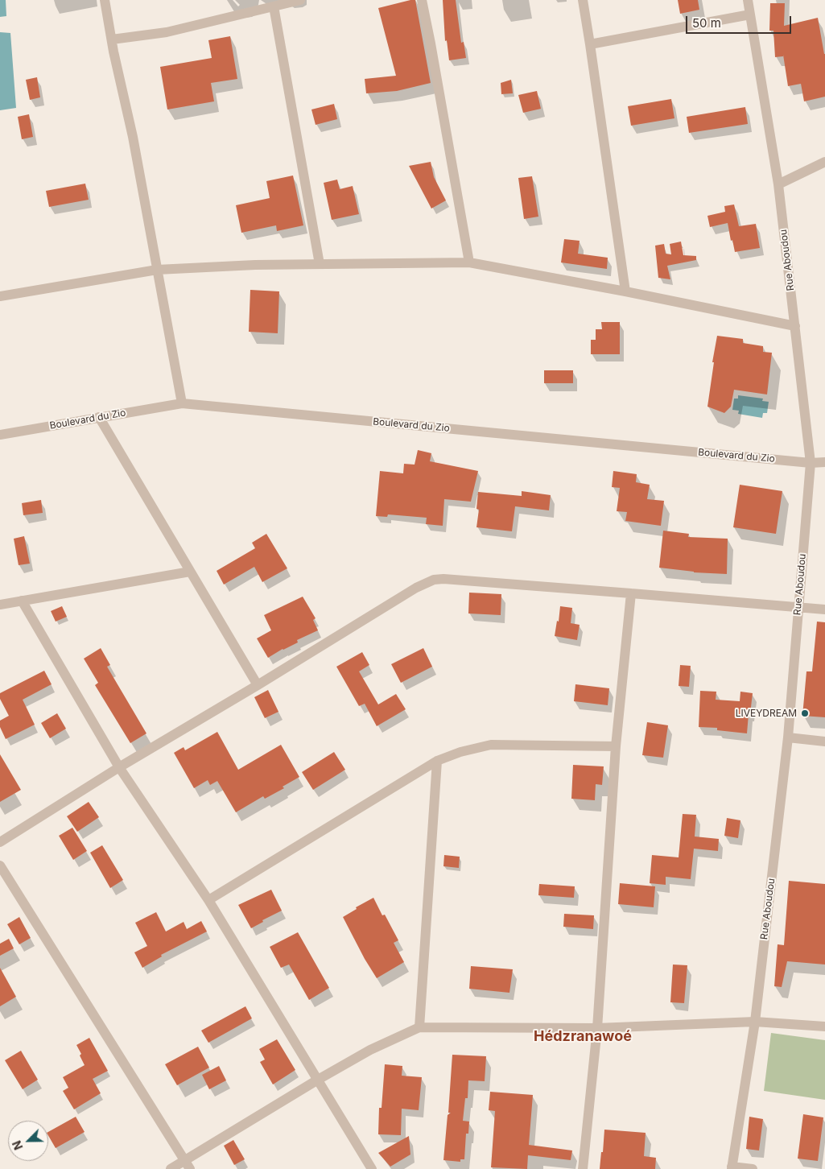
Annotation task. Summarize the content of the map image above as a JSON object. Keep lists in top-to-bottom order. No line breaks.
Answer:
{"streets":{"street":["Rue Aboudou","Boulevard du Zio"]},"crossings":[["Rue Aboudou","Boulevard du Zio"]],"districts":["Hédzranawoé"],"places":["LIVEYDREAM"],"scale_bar":"50 m","north":"bottom left"}
